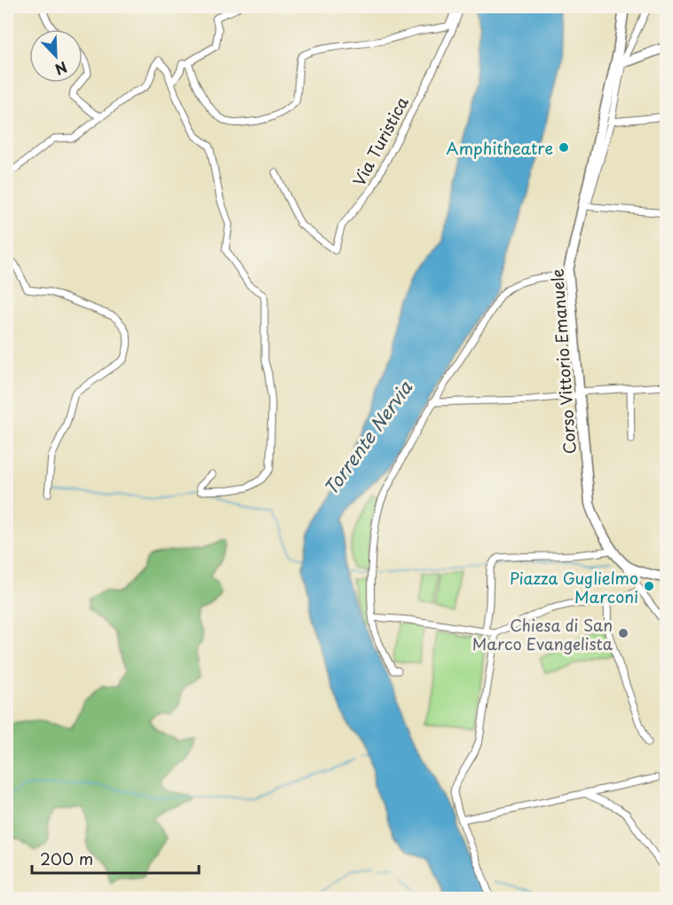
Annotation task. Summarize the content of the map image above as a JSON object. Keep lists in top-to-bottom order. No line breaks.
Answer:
{"streets":{"main road":["Corso Vittorio Emanuele"],"street":["Via Turistica"]},"water":["Torrente Nervia"],"places":["Amphitheatre","Piazza Guglielmo Marconi","Chiesa di San Marco Evangelista"],"scale_bar":"200 m","north":"bottom right"}
